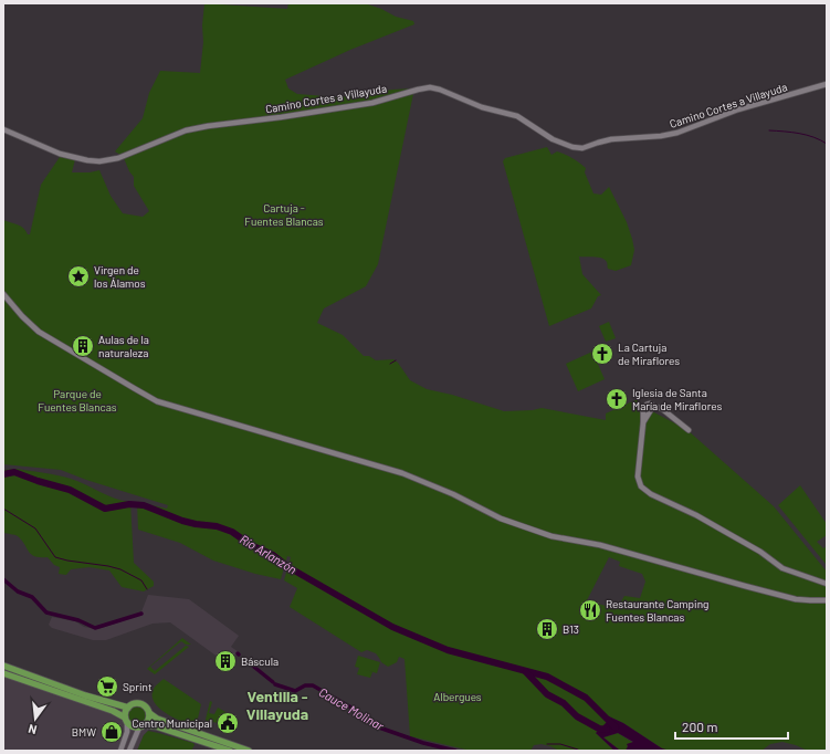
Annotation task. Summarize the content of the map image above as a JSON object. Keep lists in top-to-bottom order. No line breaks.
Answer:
{"streets":{"street":["Camino Cortes a Villayuda"]},"districts":["Ventilla - Villayuda"],"water":["Río Arlanzón","Cauce Molinar"],"parks":["Cartuja - Fuentes Blancas","Parque de Fuentes Blancas","Albergues"],"places":{"place":["Virgen de los Álamos"],"building":["Aulas de la naturaleza","B13","Báscula"],"church":["La Cartuja de Miraflores","Iglesia de Santa María de Miraflores"],"restaurant":["Restaurante Camping Fuentes Blancas"],"supermarket":["Sprint"],"public building":["Centro Municipal"],"shop":["BMW"]},"scale_bar":"200 m","north":"bottom"}
